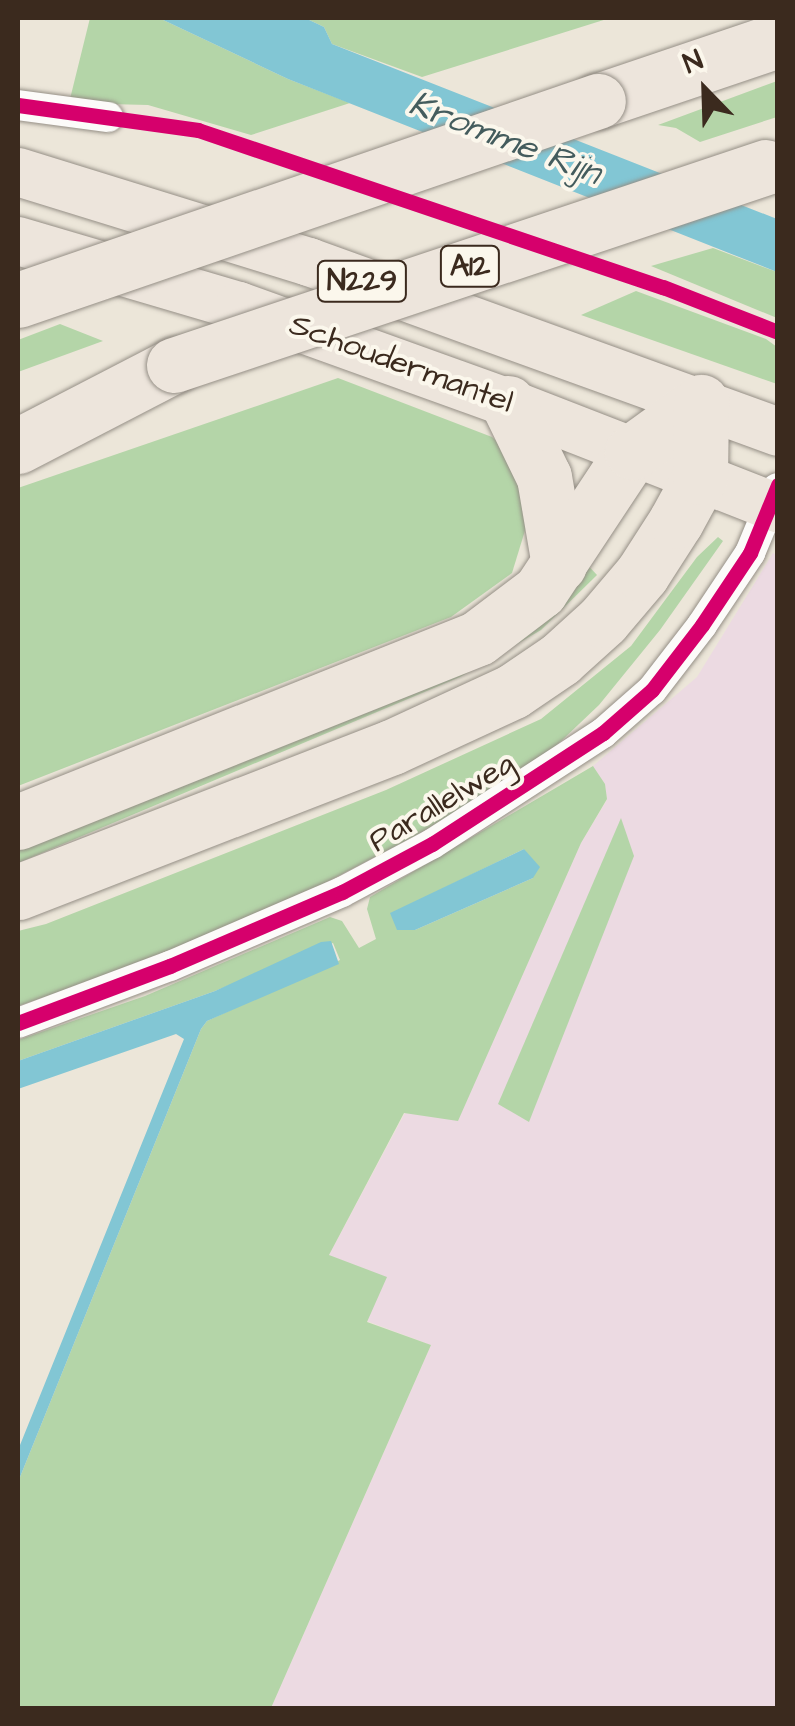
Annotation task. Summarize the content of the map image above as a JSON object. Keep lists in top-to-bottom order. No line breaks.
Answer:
{"streets":{"highway":["A12"],"main road":["N229","Schoudermantel"],"street":["Parallelweg"]},"crossings":[["Schoudermantel","Parallelweg"]],"water":["Kromme Rijn"],"north":"top left"}
